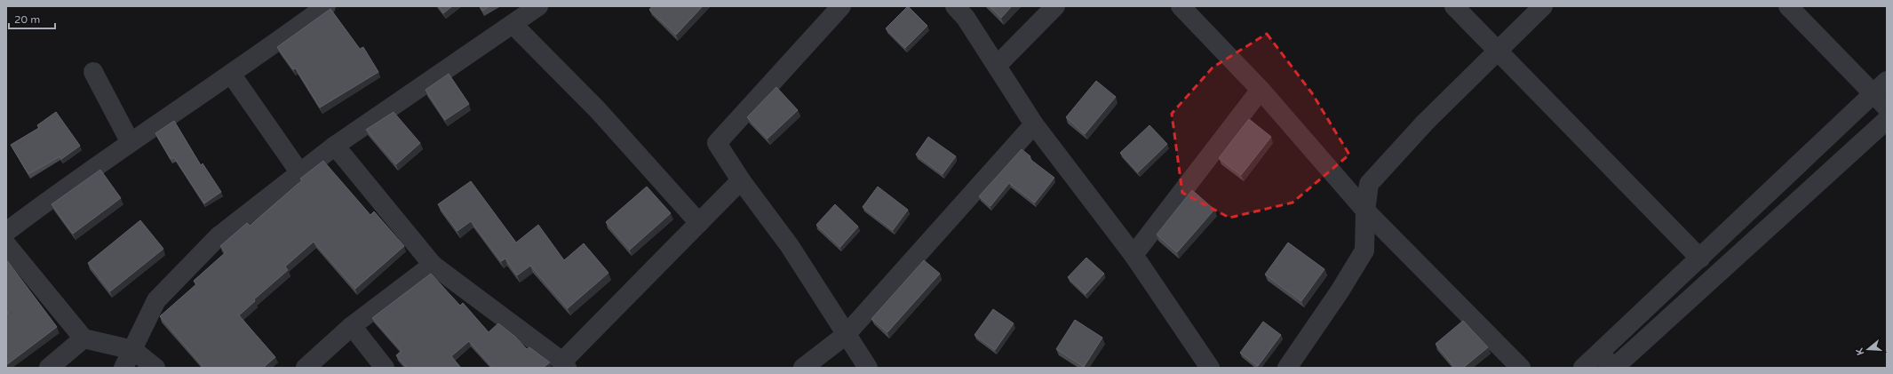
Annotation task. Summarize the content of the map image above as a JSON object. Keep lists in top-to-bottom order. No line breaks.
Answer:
{"scale_bar":"20 m","north":"left"}
